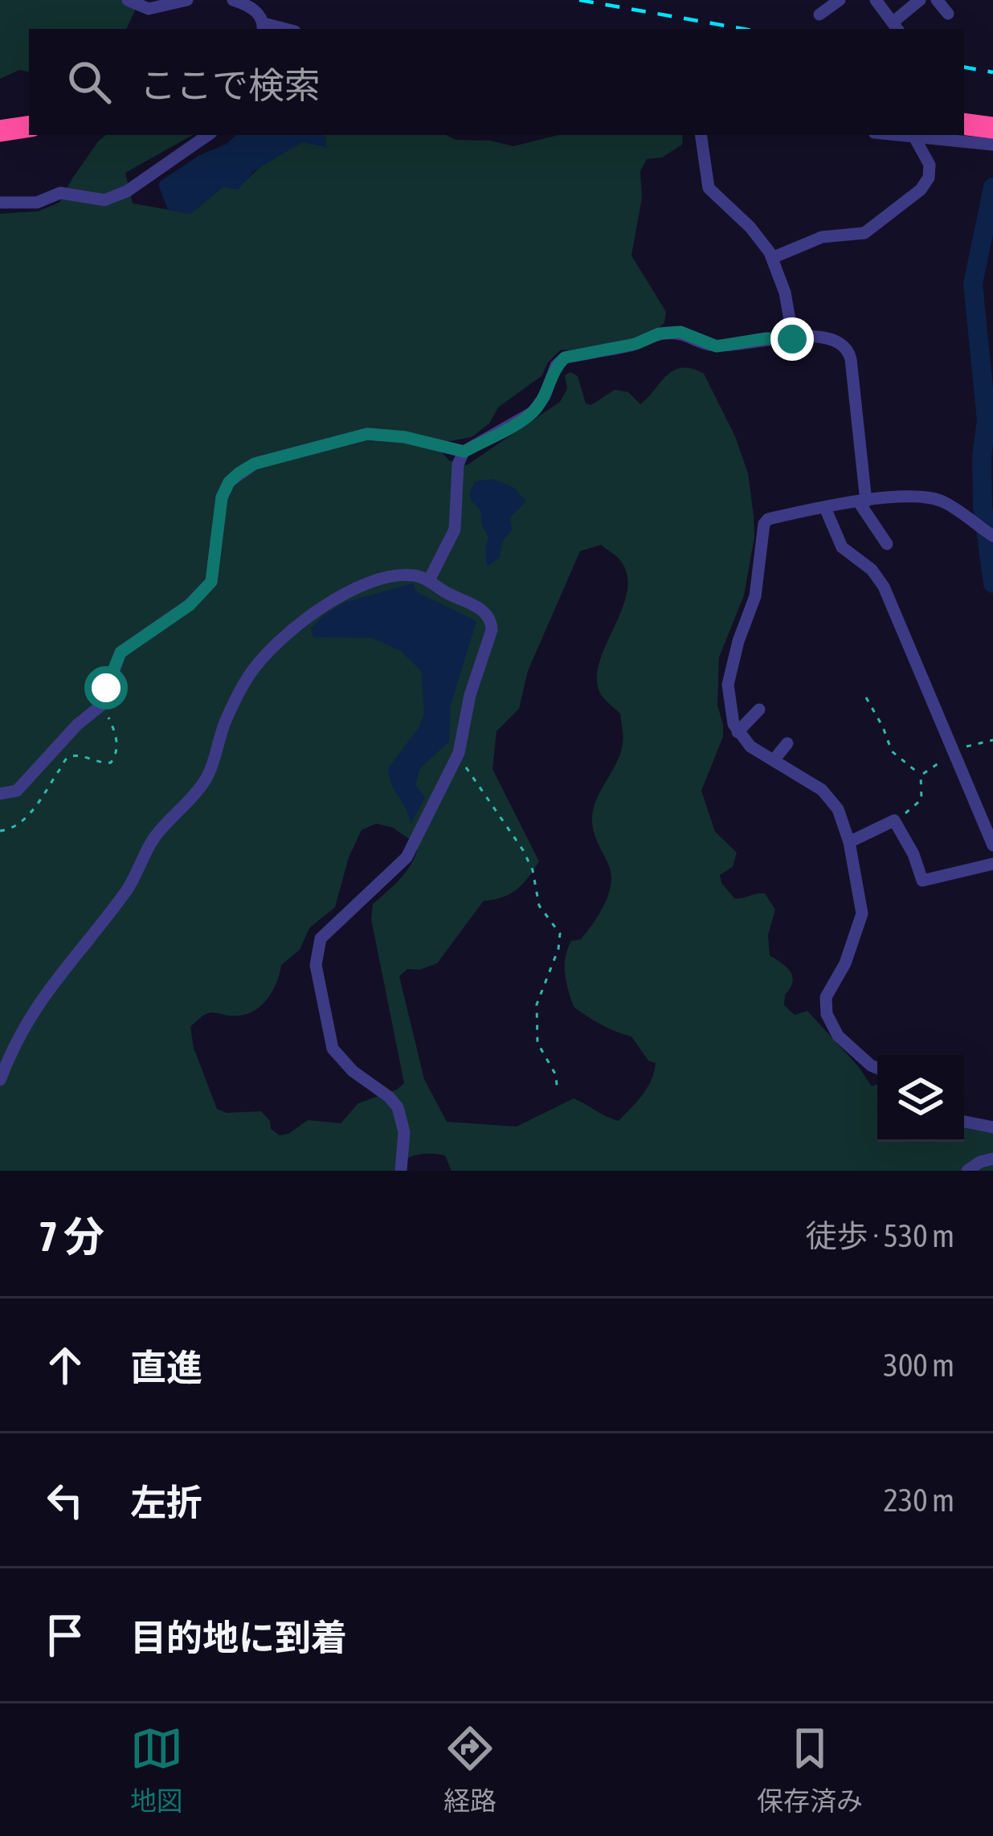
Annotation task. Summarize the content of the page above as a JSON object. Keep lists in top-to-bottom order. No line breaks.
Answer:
{"page":{"search":"ここで検索","heading":["7 分","徒歩 · 530 m"],"list":[["直進","300 m"],["左折","230 m"],"目的地に到着"],"nav":["地図","経路","保存済み"]}}
